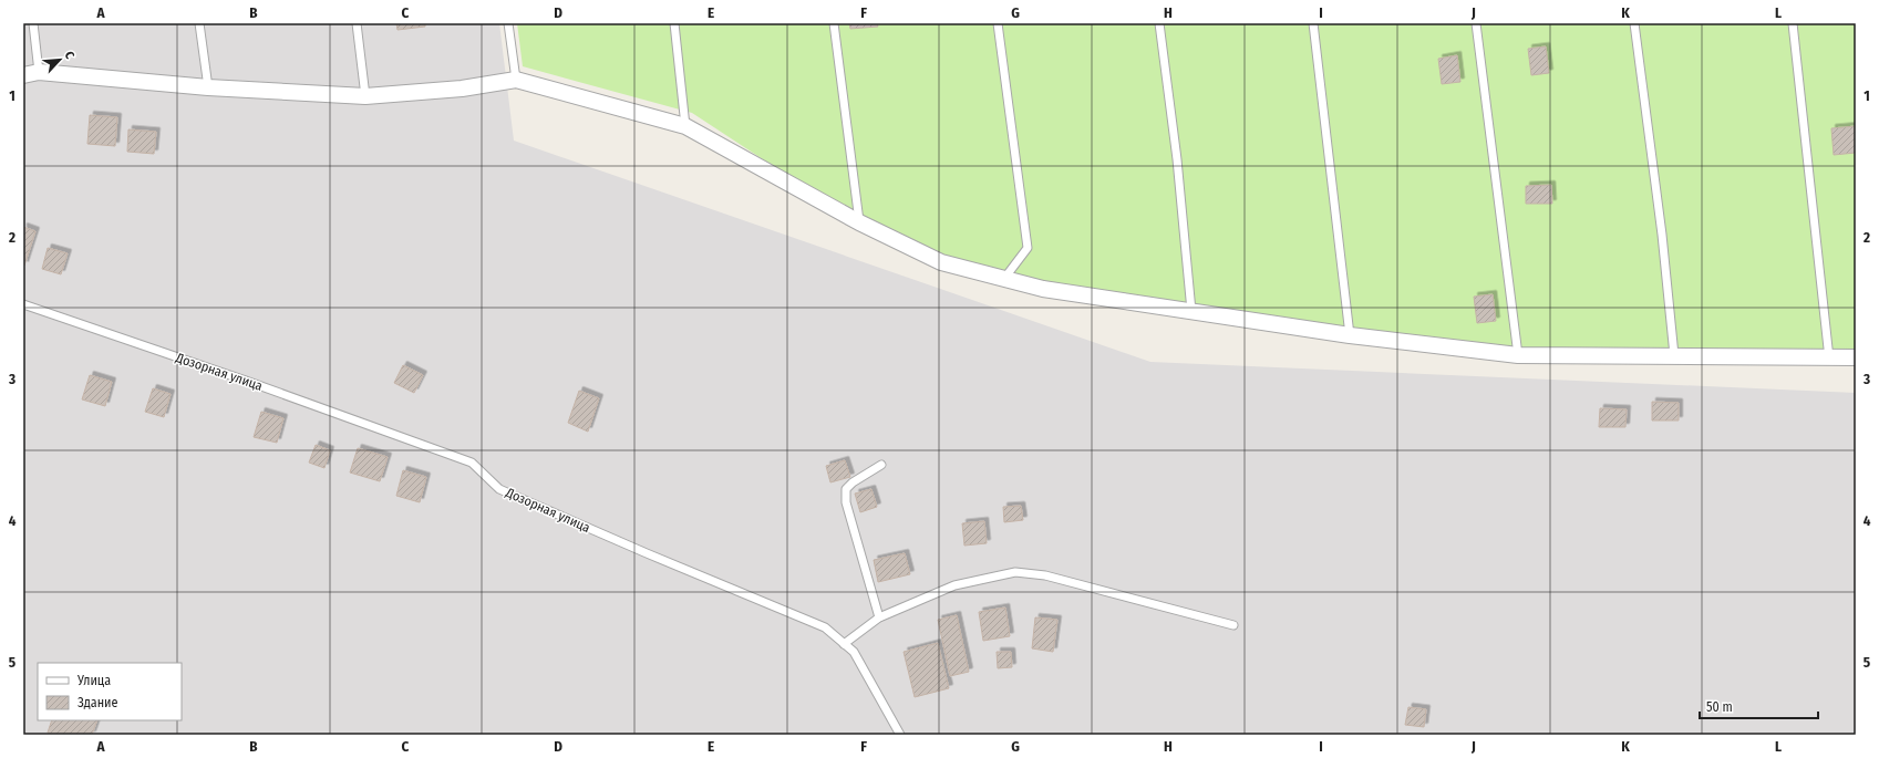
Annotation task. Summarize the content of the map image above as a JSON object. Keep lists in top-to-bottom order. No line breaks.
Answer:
{"streets":{"lane":["Дозорная улица"]},"legend":["Улица","Здание"],"scale_bar":"50 m","north":"top right","grid":{"columns":["A","B","C","D","E","F","G","H","I","J","K","L"],"rows":["1","2","3","4","5"]}}
